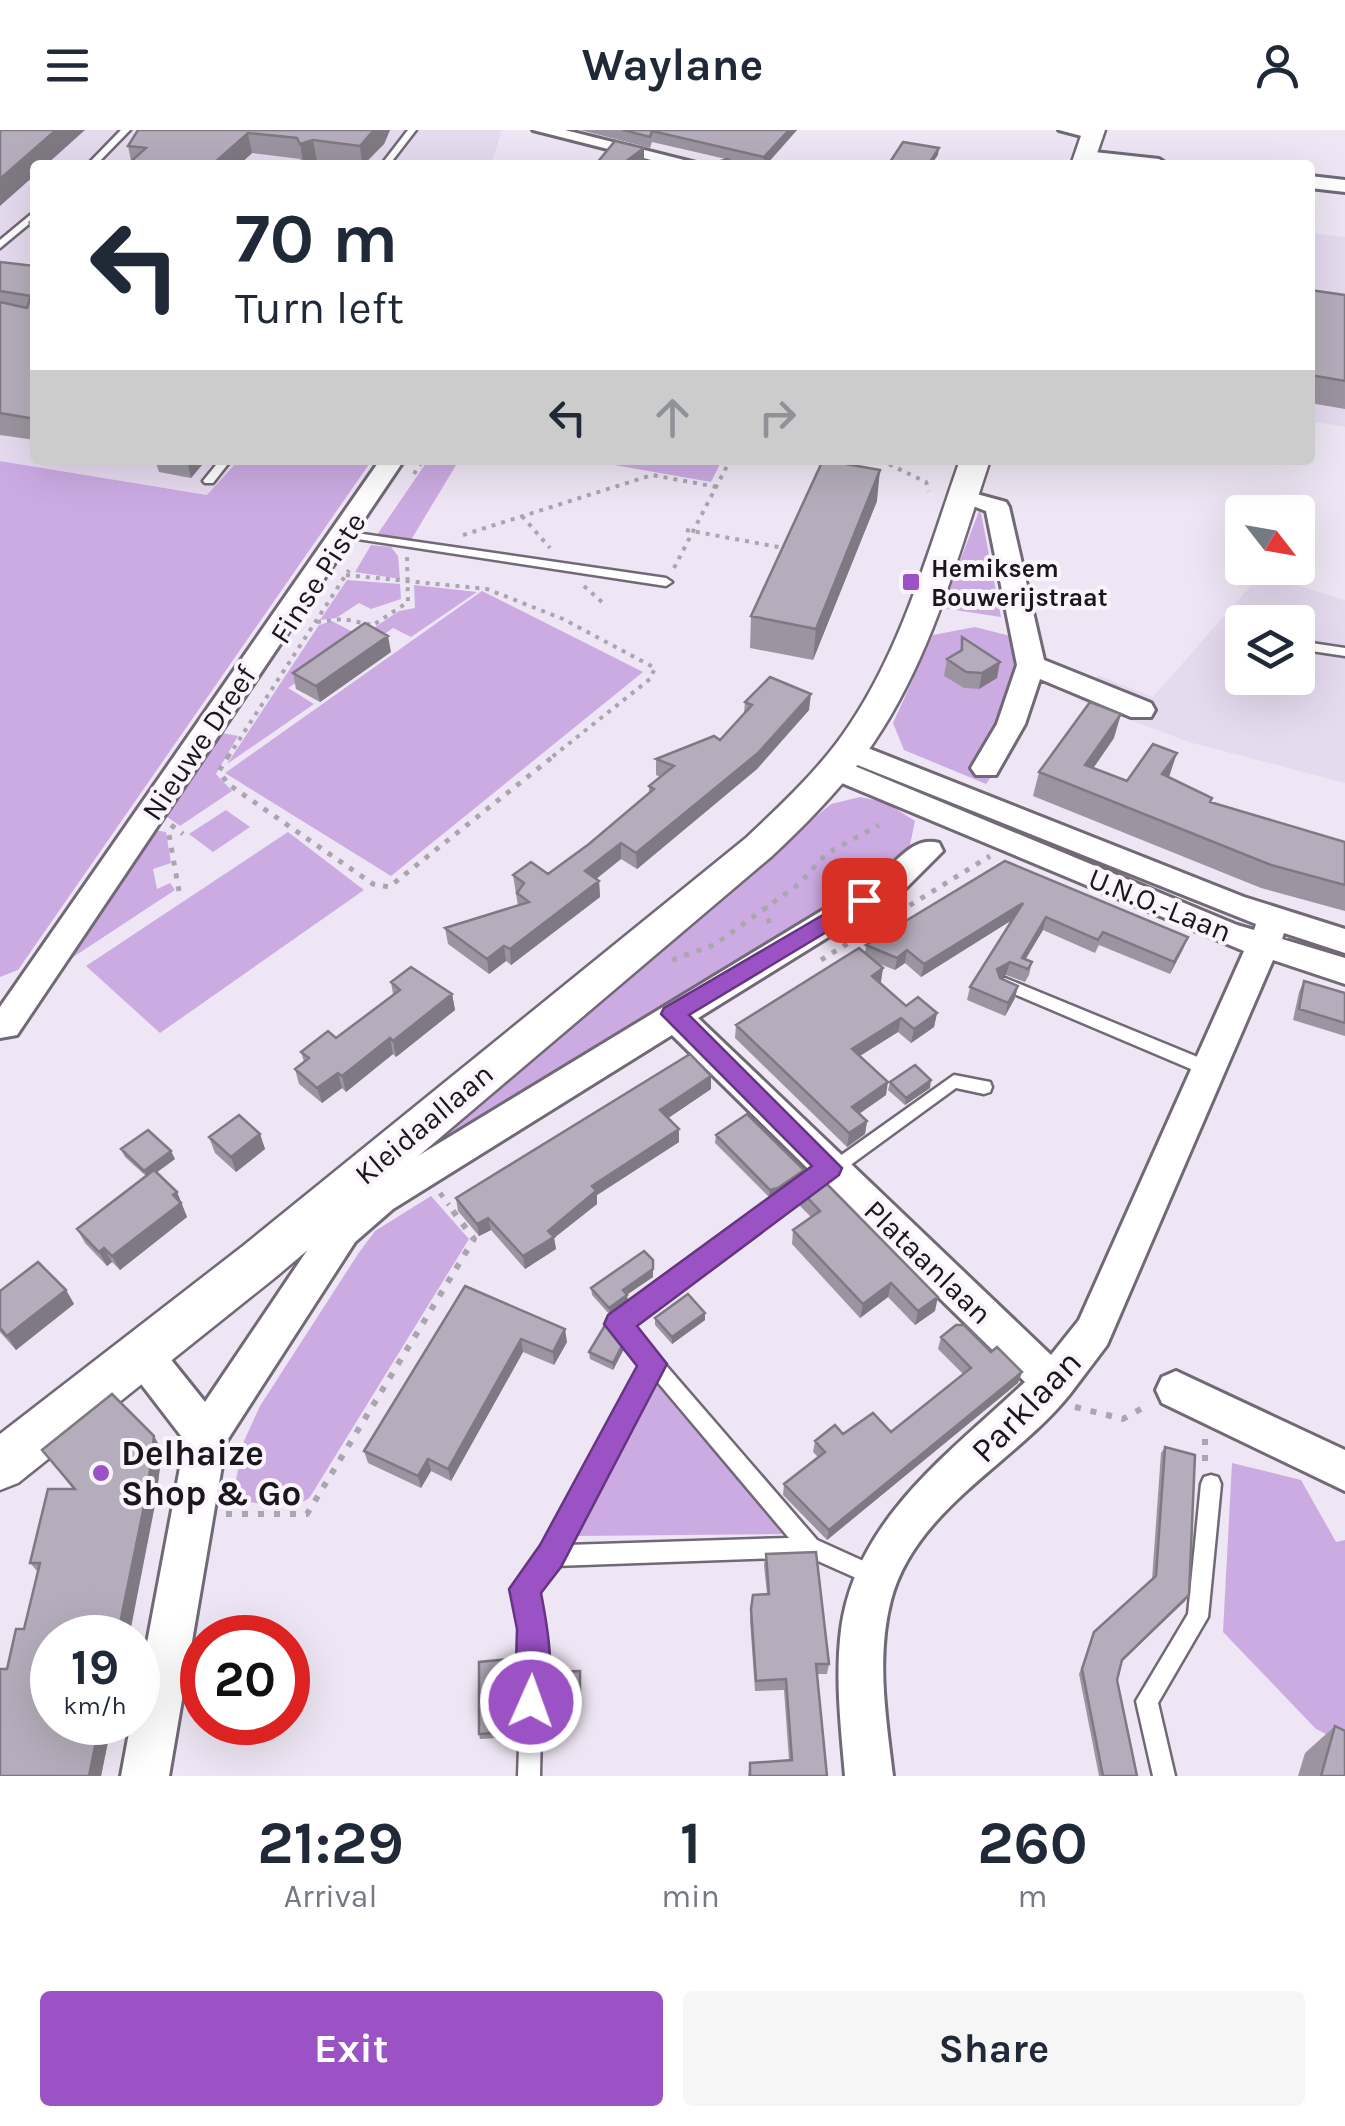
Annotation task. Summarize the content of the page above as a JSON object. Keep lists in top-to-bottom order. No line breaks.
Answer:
{"streets":{"street":["Nieuwe Dreef","U.N.O.-Laan","Kleidaallaan","Plataanlaan","Parklaan"],"path":["Finse Piste"]},"crossings":[["Finse Piste","Nieuwe Dreef"],["U.N.O.-Laan","Kleidaallaan"],["U.N.O.-Laan","Parklaan"],["Plataanlaan","Parklaan"]],"places":{"transit":["Hemiksem Bouwerijstraat"],"other":["Delhaize Shop & Go"]},"north":"bottom right","page":{"header":"Waylane","turn":["70 m","Turn left"],"speed":"19 km/h","limit":"20","eta":["21:29","Arrival","1","min","260","m"],"buttons":["Exit","Share"]}}
